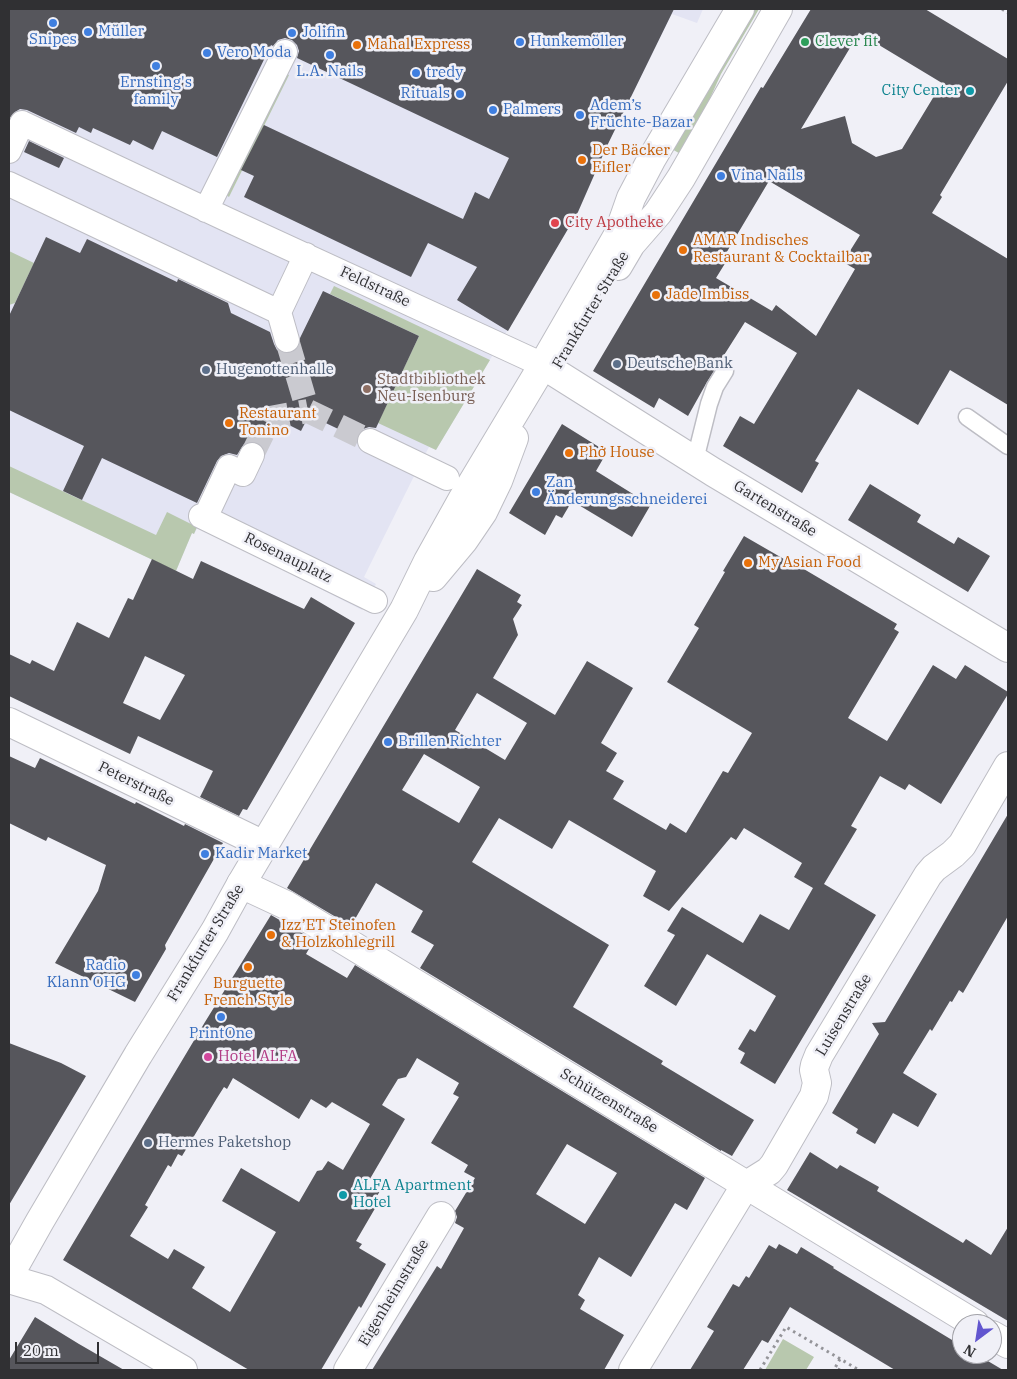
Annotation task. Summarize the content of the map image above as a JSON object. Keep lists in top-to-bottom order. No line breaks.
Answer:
{"streets":{"street":["Feldstraße","Frankfurter Straße","Gartenstraße","Rosenauplatz","Peterstraße","Luisenstraße","Schützenstraße","Eigenheimstraße"]},"crossings":[["Feldstraße","Frankfurter Straße"],["Feldstraße","Gartenstraße"],["Frankfurter Straße","Gartenstraße"],["Frankfurter Straße","Peterstraße"],["Frankfurter Straße","Schützenstraße"],["Luisenstraße","Schützenstraße"]],"places":["Snipes","Müller","Jolifin","Hunkemöller","Clever fit","Mahal Express","Vero Moda","L.A. Nails","Ernsting's family","tredy","City Center","Rituals","Palmers","Adem’s Früchte-Bazar","Der Bäcker Eifler","Vina Nails","City Apotheke","AMAR Indisches Restaurant & Cocktailbar","Jade Imbiss","Deutsche Bank","Hugenottenhalle","Stadtbibliothek Neu-Isenburg","Restaurant Tonino","Phở House","Zan Änderungsschneiderei","My Asian Food","Brillen Richter","Kadir Market","Izz’ET Steinofen & Holzkohlegrill","Burguette French Style","Radio Klann OHG","PrintOne","Hotel ALFA","Hermes Paketshop","ALFA Apartment Hotel"],"scale_bar":"20 m","north":"bottom left"}
